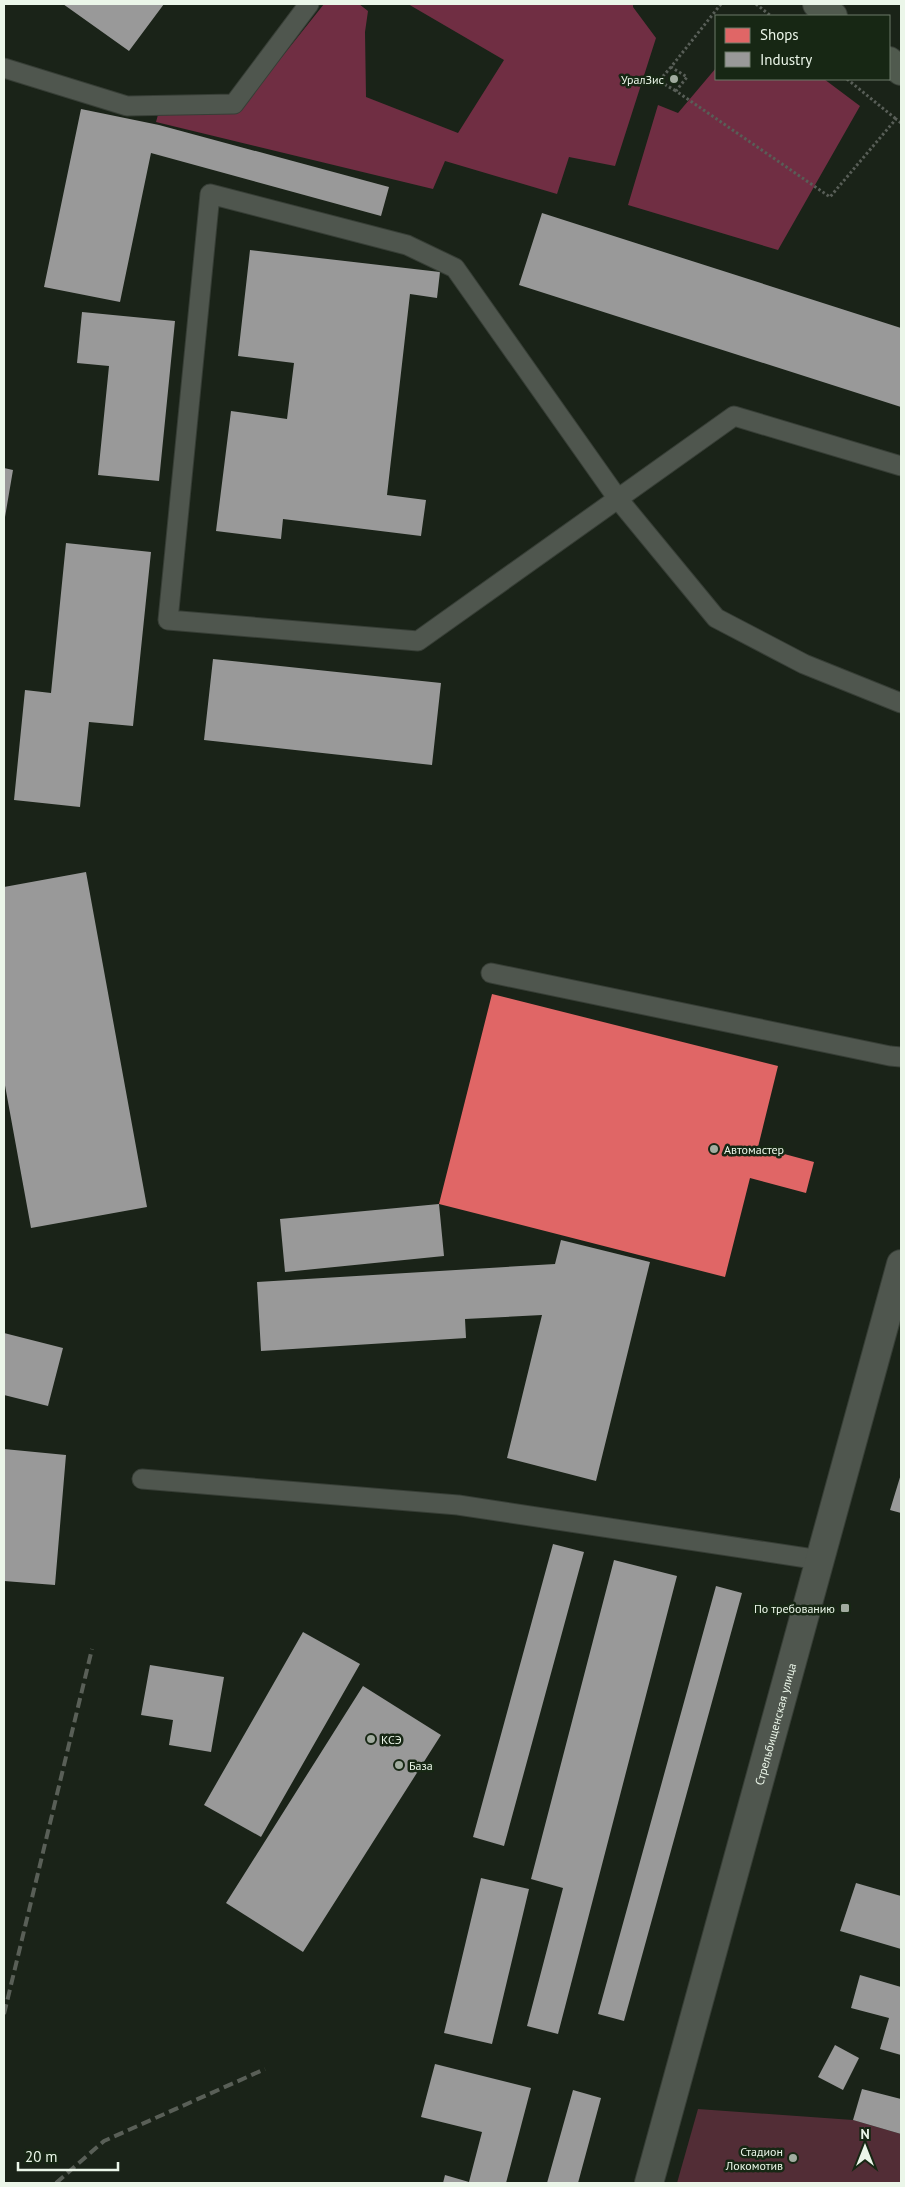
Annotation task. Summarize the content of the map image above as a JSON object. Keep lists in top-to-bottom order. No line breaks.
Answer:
{"streets":{"main road":["Стрельбищенская улица"]},"places":{"other":["УралЗис","Автомастер","КСЭ","База","Стадион Локомотив"],"transit":["По требованию"]},"legend":["Shops","Industry"],"scale_bar":"20 m","north":"top"}
